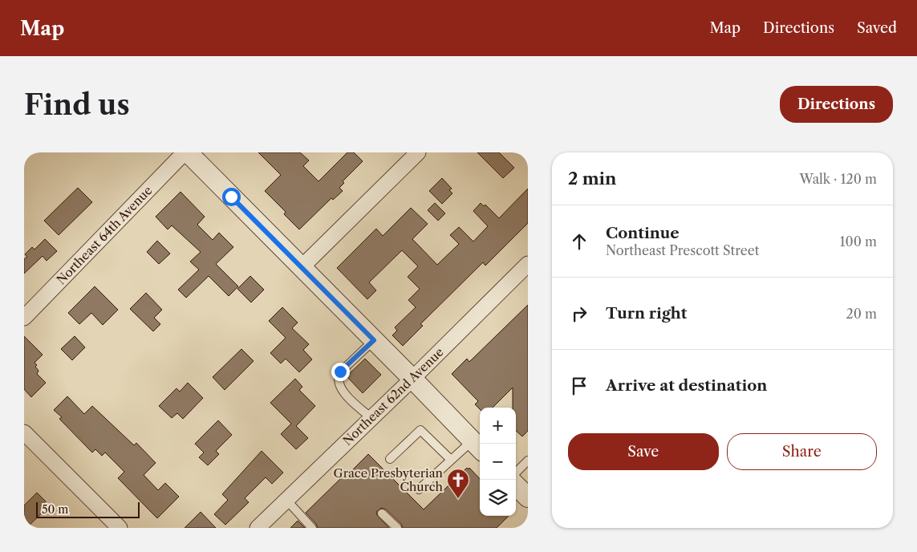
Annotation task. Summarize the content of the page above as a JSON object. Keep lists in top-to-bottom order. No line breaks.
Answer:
{"streets":{"street":["Northeast 64th Avenue","Northeast 62nd Avenue"]},"places":{"church":["Grace Presbyterian Church"]},"scale_bar":"50 m","page":{"header":"Map","nav":["Map","Directions","Saved"],"buttons":["Directions",["Save","Share"]],"title":"Find us","heading":["2 min","Walk · 120 m"],"list":[["Continue","Northeast Prescott Street","100 m"],["Turn right","20 m"],"Arrive at destination"],"map_buttons":["+","−"],"scale":"50 m"}}
